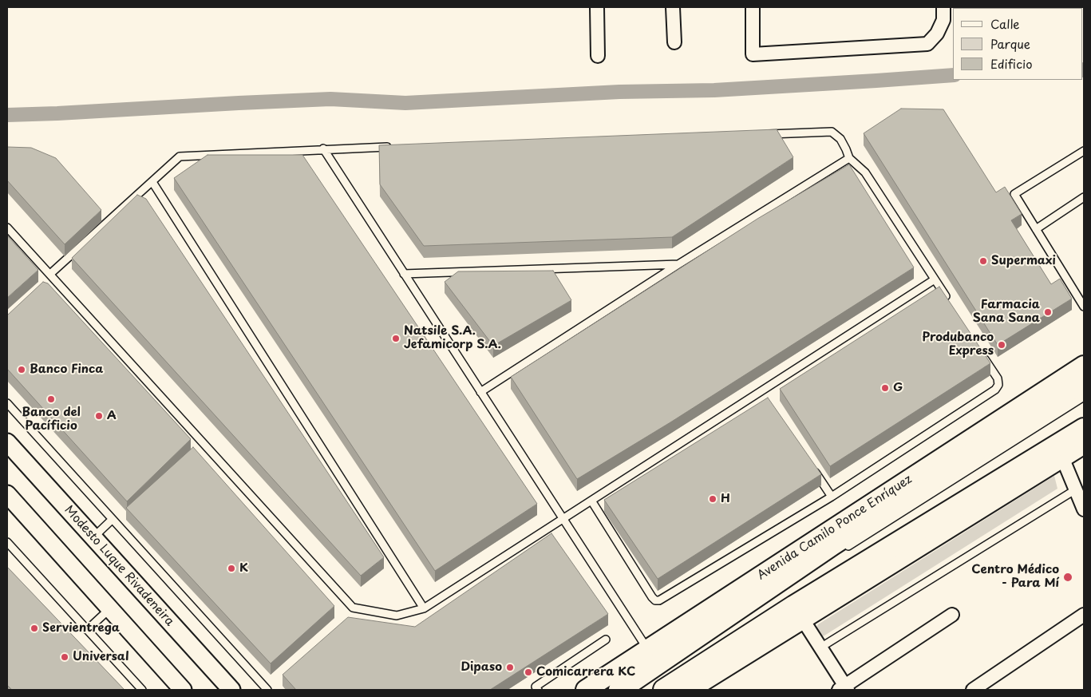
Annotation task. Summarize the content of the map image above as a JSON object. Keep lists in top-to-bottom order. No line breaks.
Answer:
{"streets":{"main road":["Avenida Camilo Ponce Enríquez"],"street":["Modesto Luque Rivadeneira"]},"places":["Supermaxi","Farmacia Sana Sana","Natsile S.A. Jefamicorp S.A.","Produbanco Express","Banco Finca","G","Banco del Pacíficio","A","H","K","Centro Médico - Para Mí","Servientrega","Universal","Dipaso","Comicarrera KC"],"legend":["Calle","Parque","Edificio"]}
